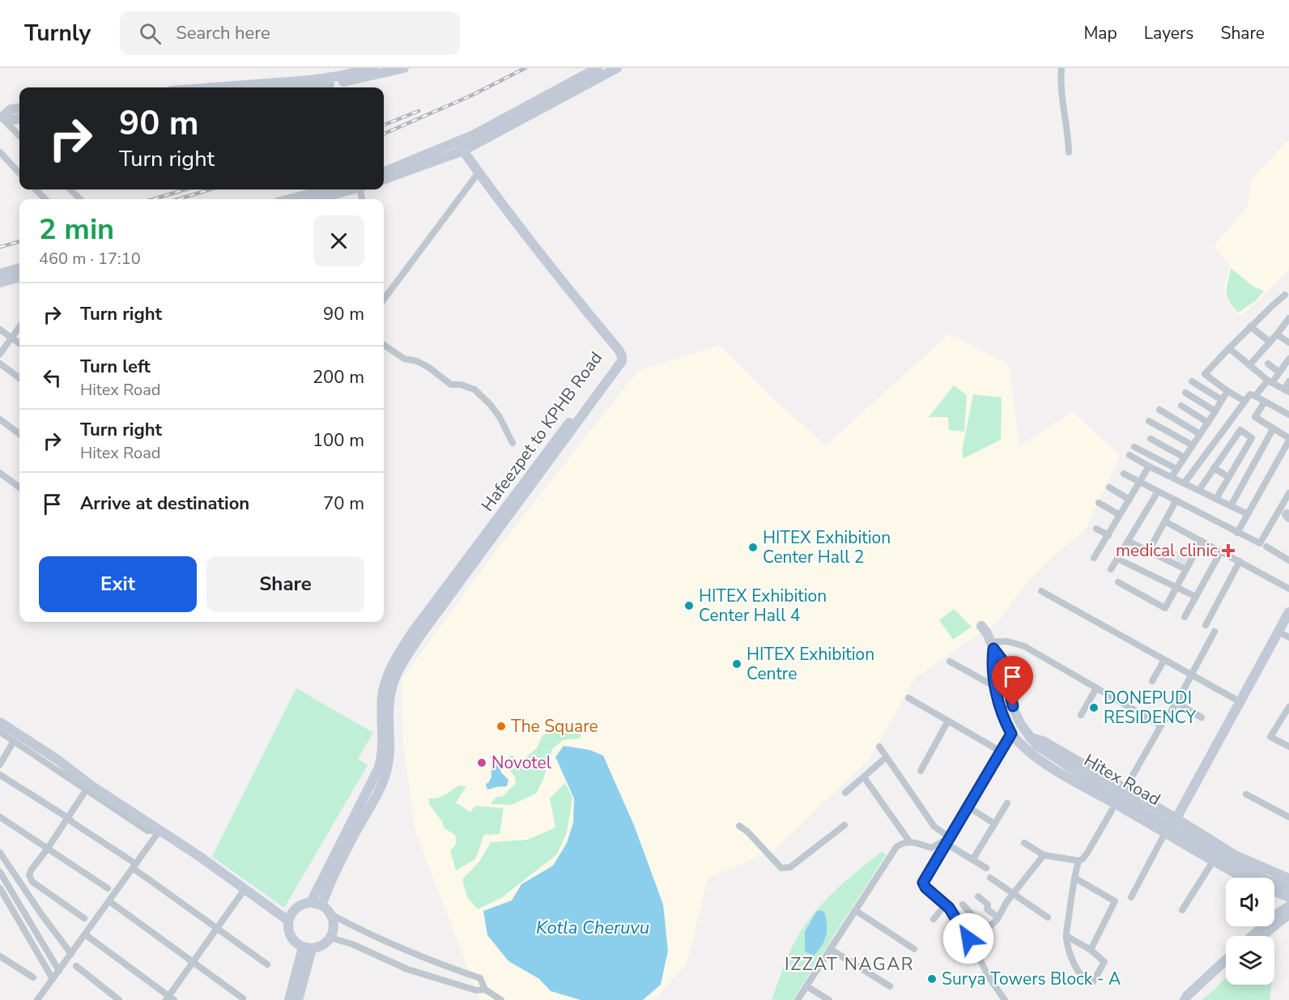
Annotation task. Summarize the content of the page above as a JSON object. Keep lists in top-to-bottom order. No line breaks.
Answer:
{"streets":{"main road":["Hafeezpet to KPHB Road","Hitex Road"]},"districts":["IZZAT NAGAR"],"water":["Kotla Cheruvu"],"places":{"other":["HITEX Exhibition Center Hall 2","HITEX Exhibition Center Hall 4","HITEX Exhibition Centre","DONEPUDI RESIDENCY","The Square","Novotel","Surya Towers Block - A"],"health":["medical clinic"]},"page":{"header":"Turnly","search":"Search here","nav":["Map","Layers","Share"],"turn":["90 m","Turn right"],"heading":["2 min","460 m · 17:10"],"list":[{"name":"Turn right","value":"90 m"},{"name":"Turn left","note":"Hitex Road","value":"200 m"},{"name":"Turn right","note":"Hitex Road","value":"100 m"},{"name":"Arrive at destination","value":"70 m"}],"buttons":["Exit","Share"]}}
